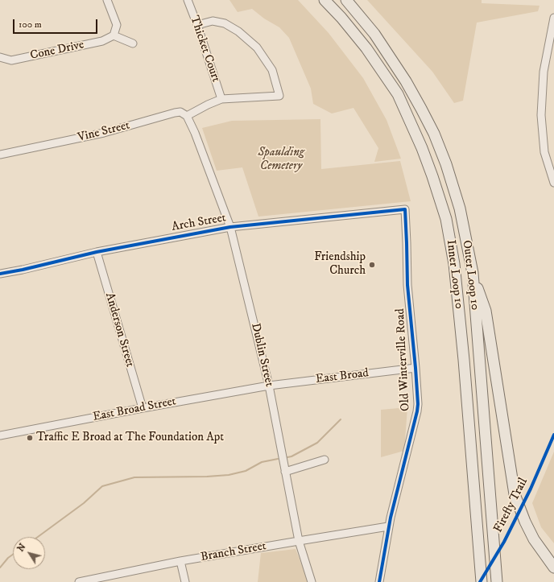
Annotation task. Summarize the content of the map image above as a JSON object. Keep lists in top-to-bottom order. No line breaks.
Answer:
{"streets":{"highway":["Inner Loop 10","Outer Loop 10"],"street":["Thicket Court","Cone Drive","Vine Street","Arch Street","Anderson Street","Dublin Street","Old Winterville Road","East Broad","East Broad Street","Branch Street"],"cycle path":["Firefly Trail"]},"crossings":[["Vine Street","Dublin Street"],["Arch Street","Anderson Street"],["Arch Street","Dublin Street"],["Arch Street","Old Winterville Road"],["Anderson Street","East Broad Street"],["Dublin Street","East Broad"],["Dublin Street","East Broad Street"],["Dublin Street","Branch Street"],["Old Winterville Road","East Broad"],["Old Winterville Road","Branch Street"],["East Broad","East Broad Street"]],"parks":["Spaulding Cemetery"],"places":["Friendship Church","Traffic E Broad at The Foundation Apt"],"scale_bar":"100 m","north":"top left"}
